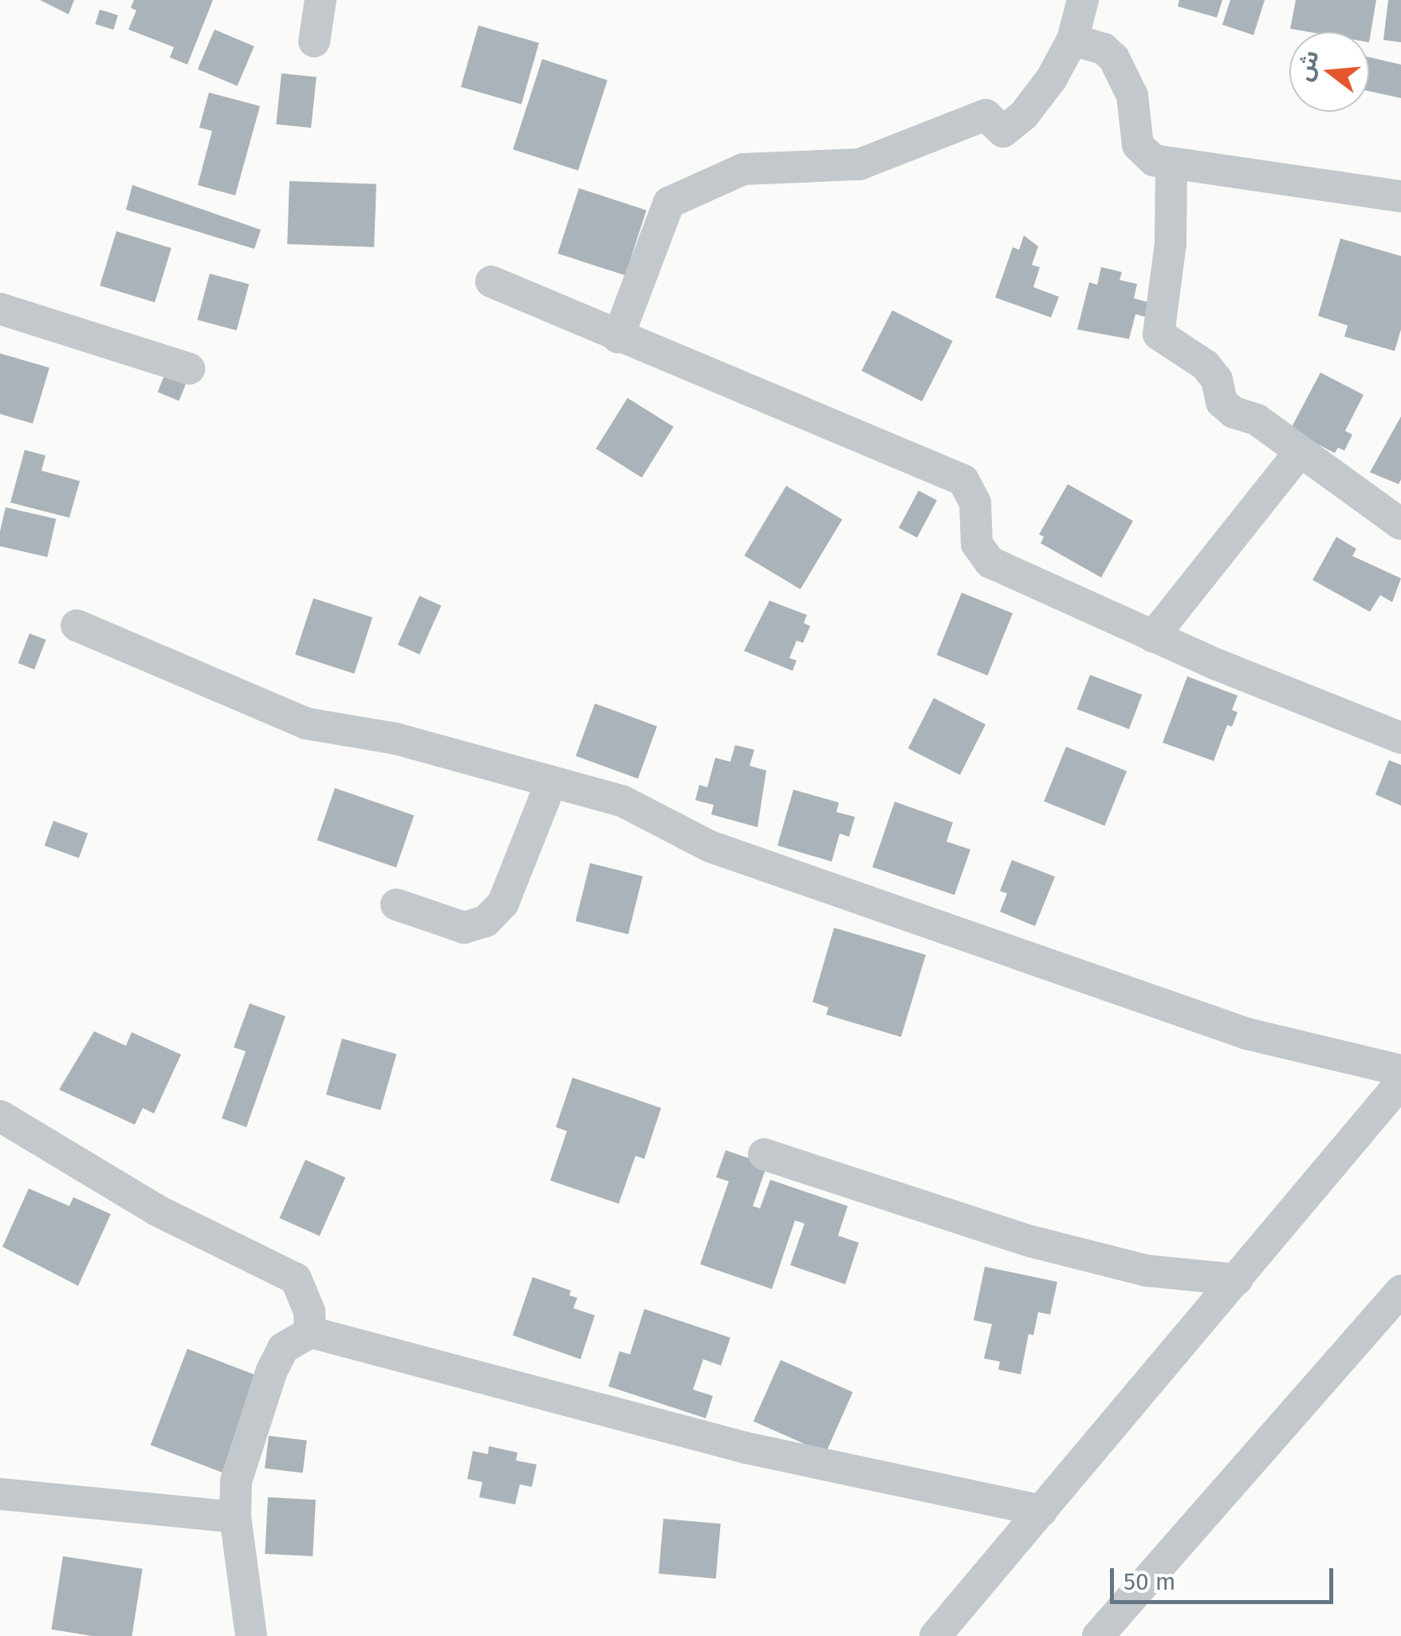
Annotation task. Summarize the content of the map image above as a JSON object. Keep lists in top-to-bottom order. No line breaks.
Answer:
{"scale_bar":"50 m","north":"left"}
